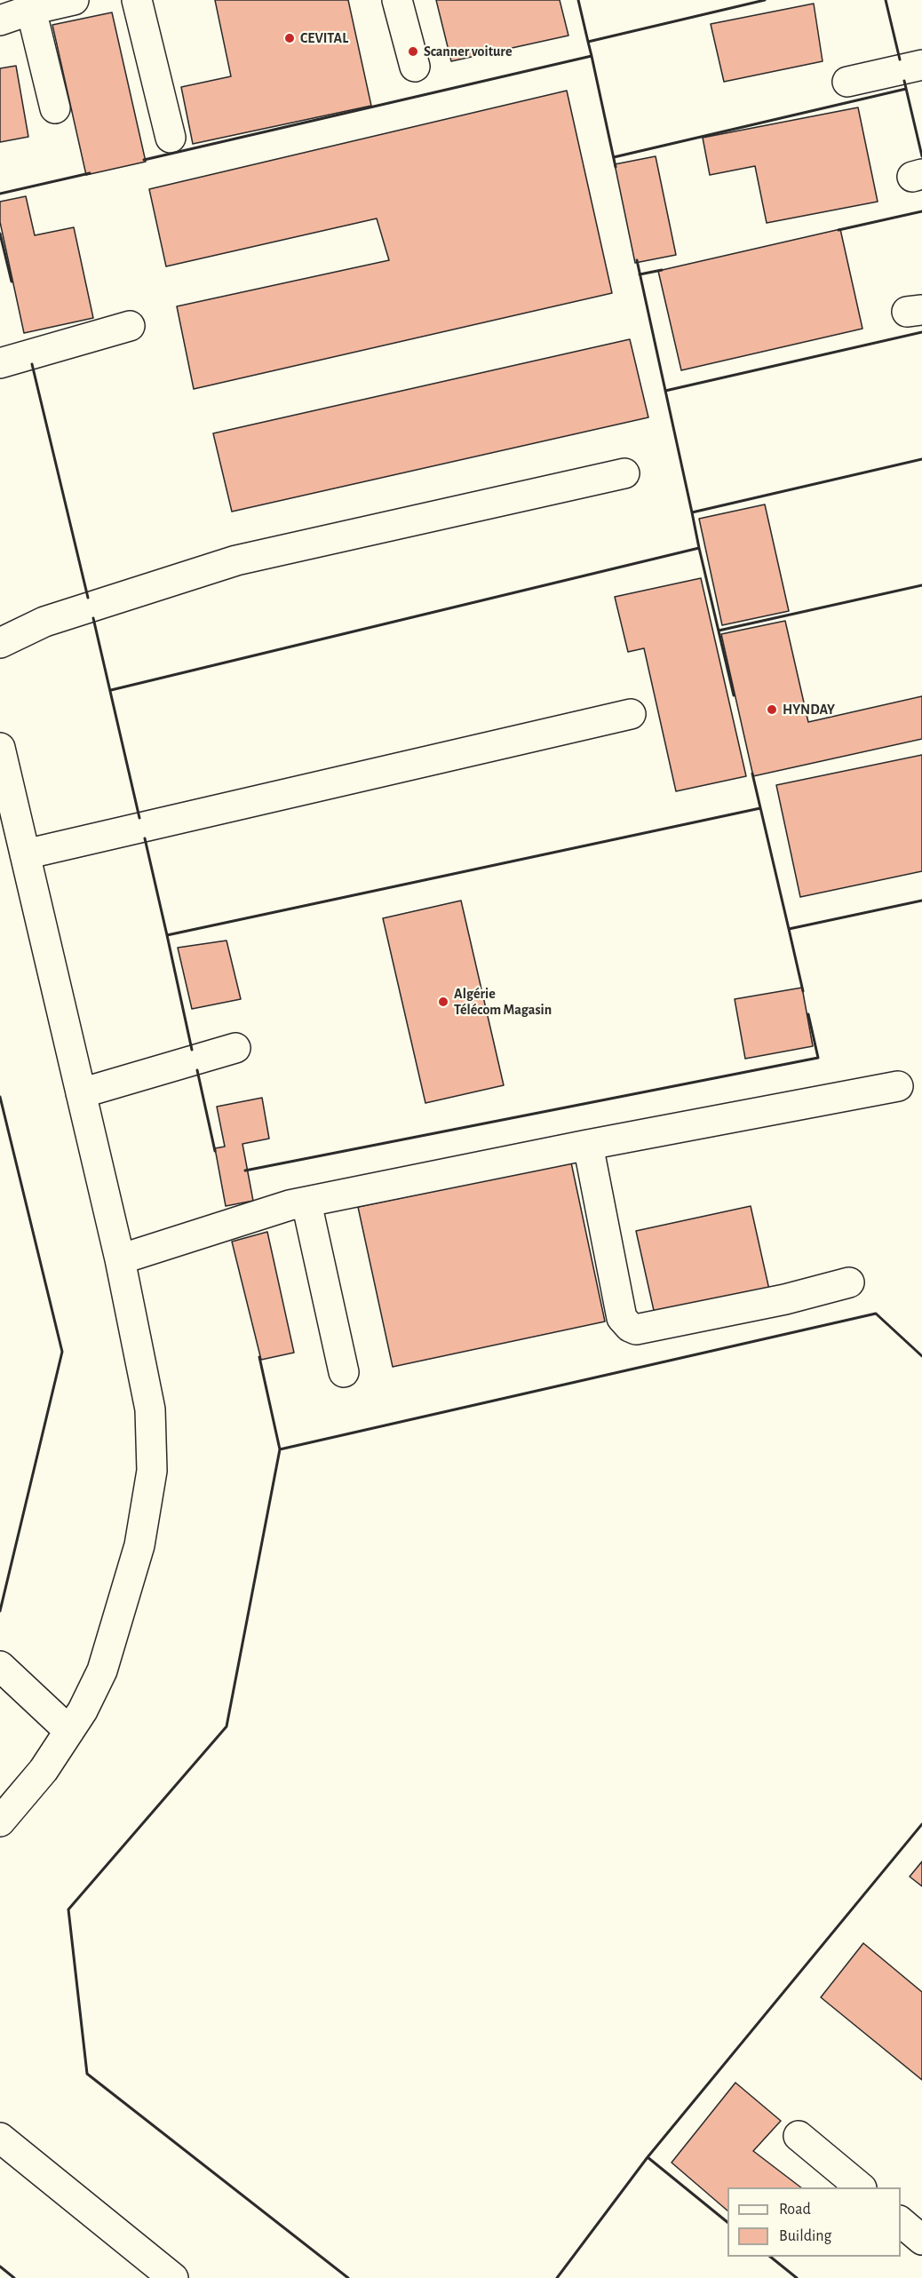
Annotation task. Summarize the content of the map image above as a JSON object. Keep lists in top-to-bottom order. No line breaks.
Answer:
{"places":["CEVITAL","Scanner voiture","HYNDAY","Algérie Télécom Magasin"],"legend":["Road","Building"]}
